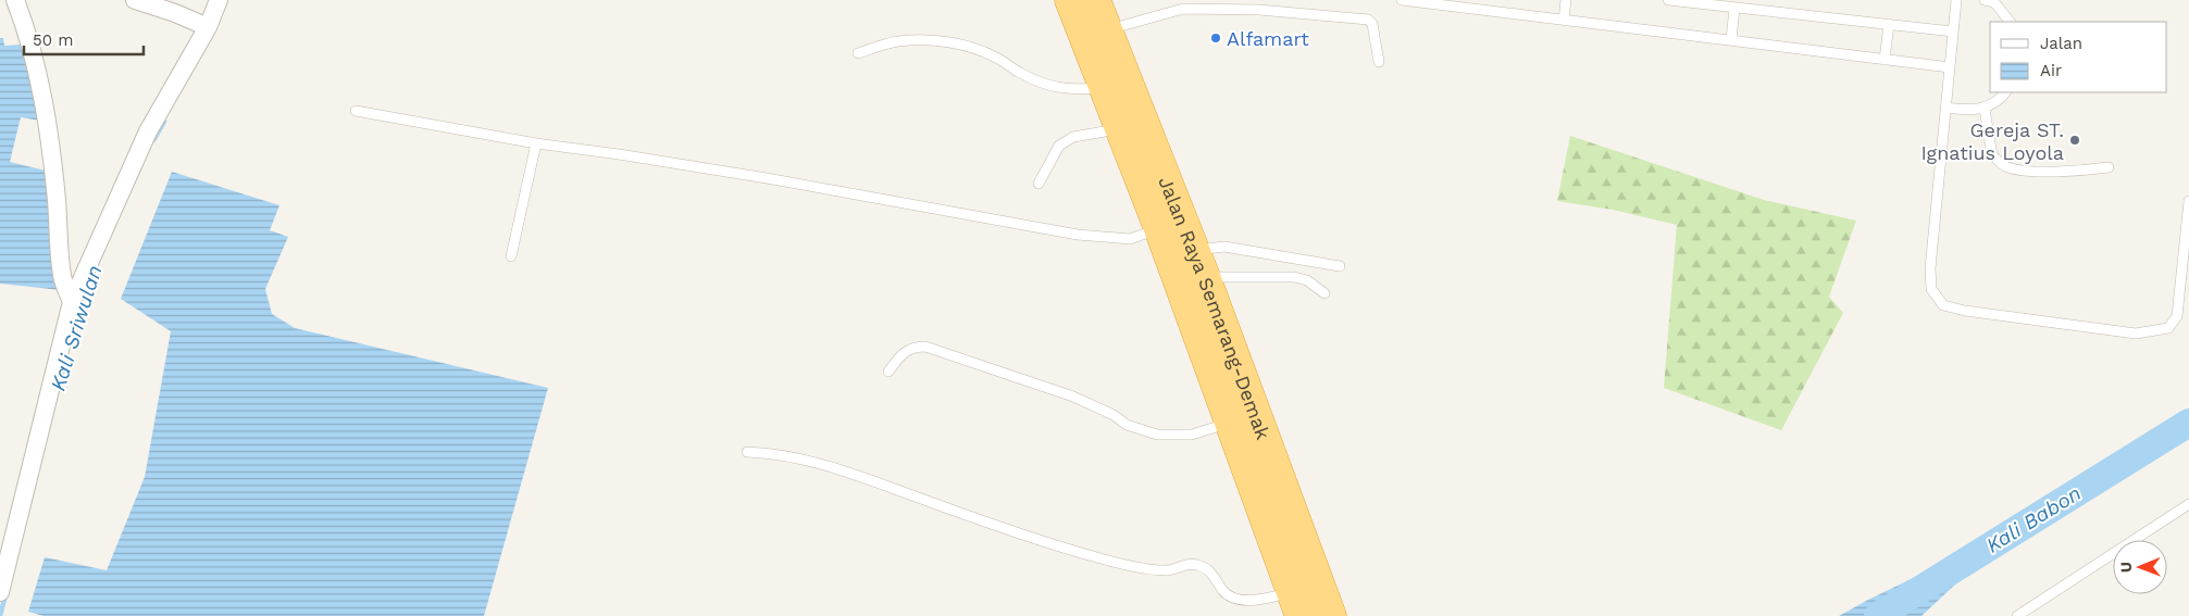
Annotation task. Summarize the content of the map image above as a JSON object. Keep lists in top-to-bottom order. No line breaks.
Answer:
{"streets":{"highway":["Jalan Raya Semarang-Demak"]},"water":["Kali Sriwulan","Kali Babon"],"places":["Alfamart","Gereja ST. Ignatius Loyola"],"legend":["Jalan","Air"],"scale_bar":"50 m","north":"left"}
